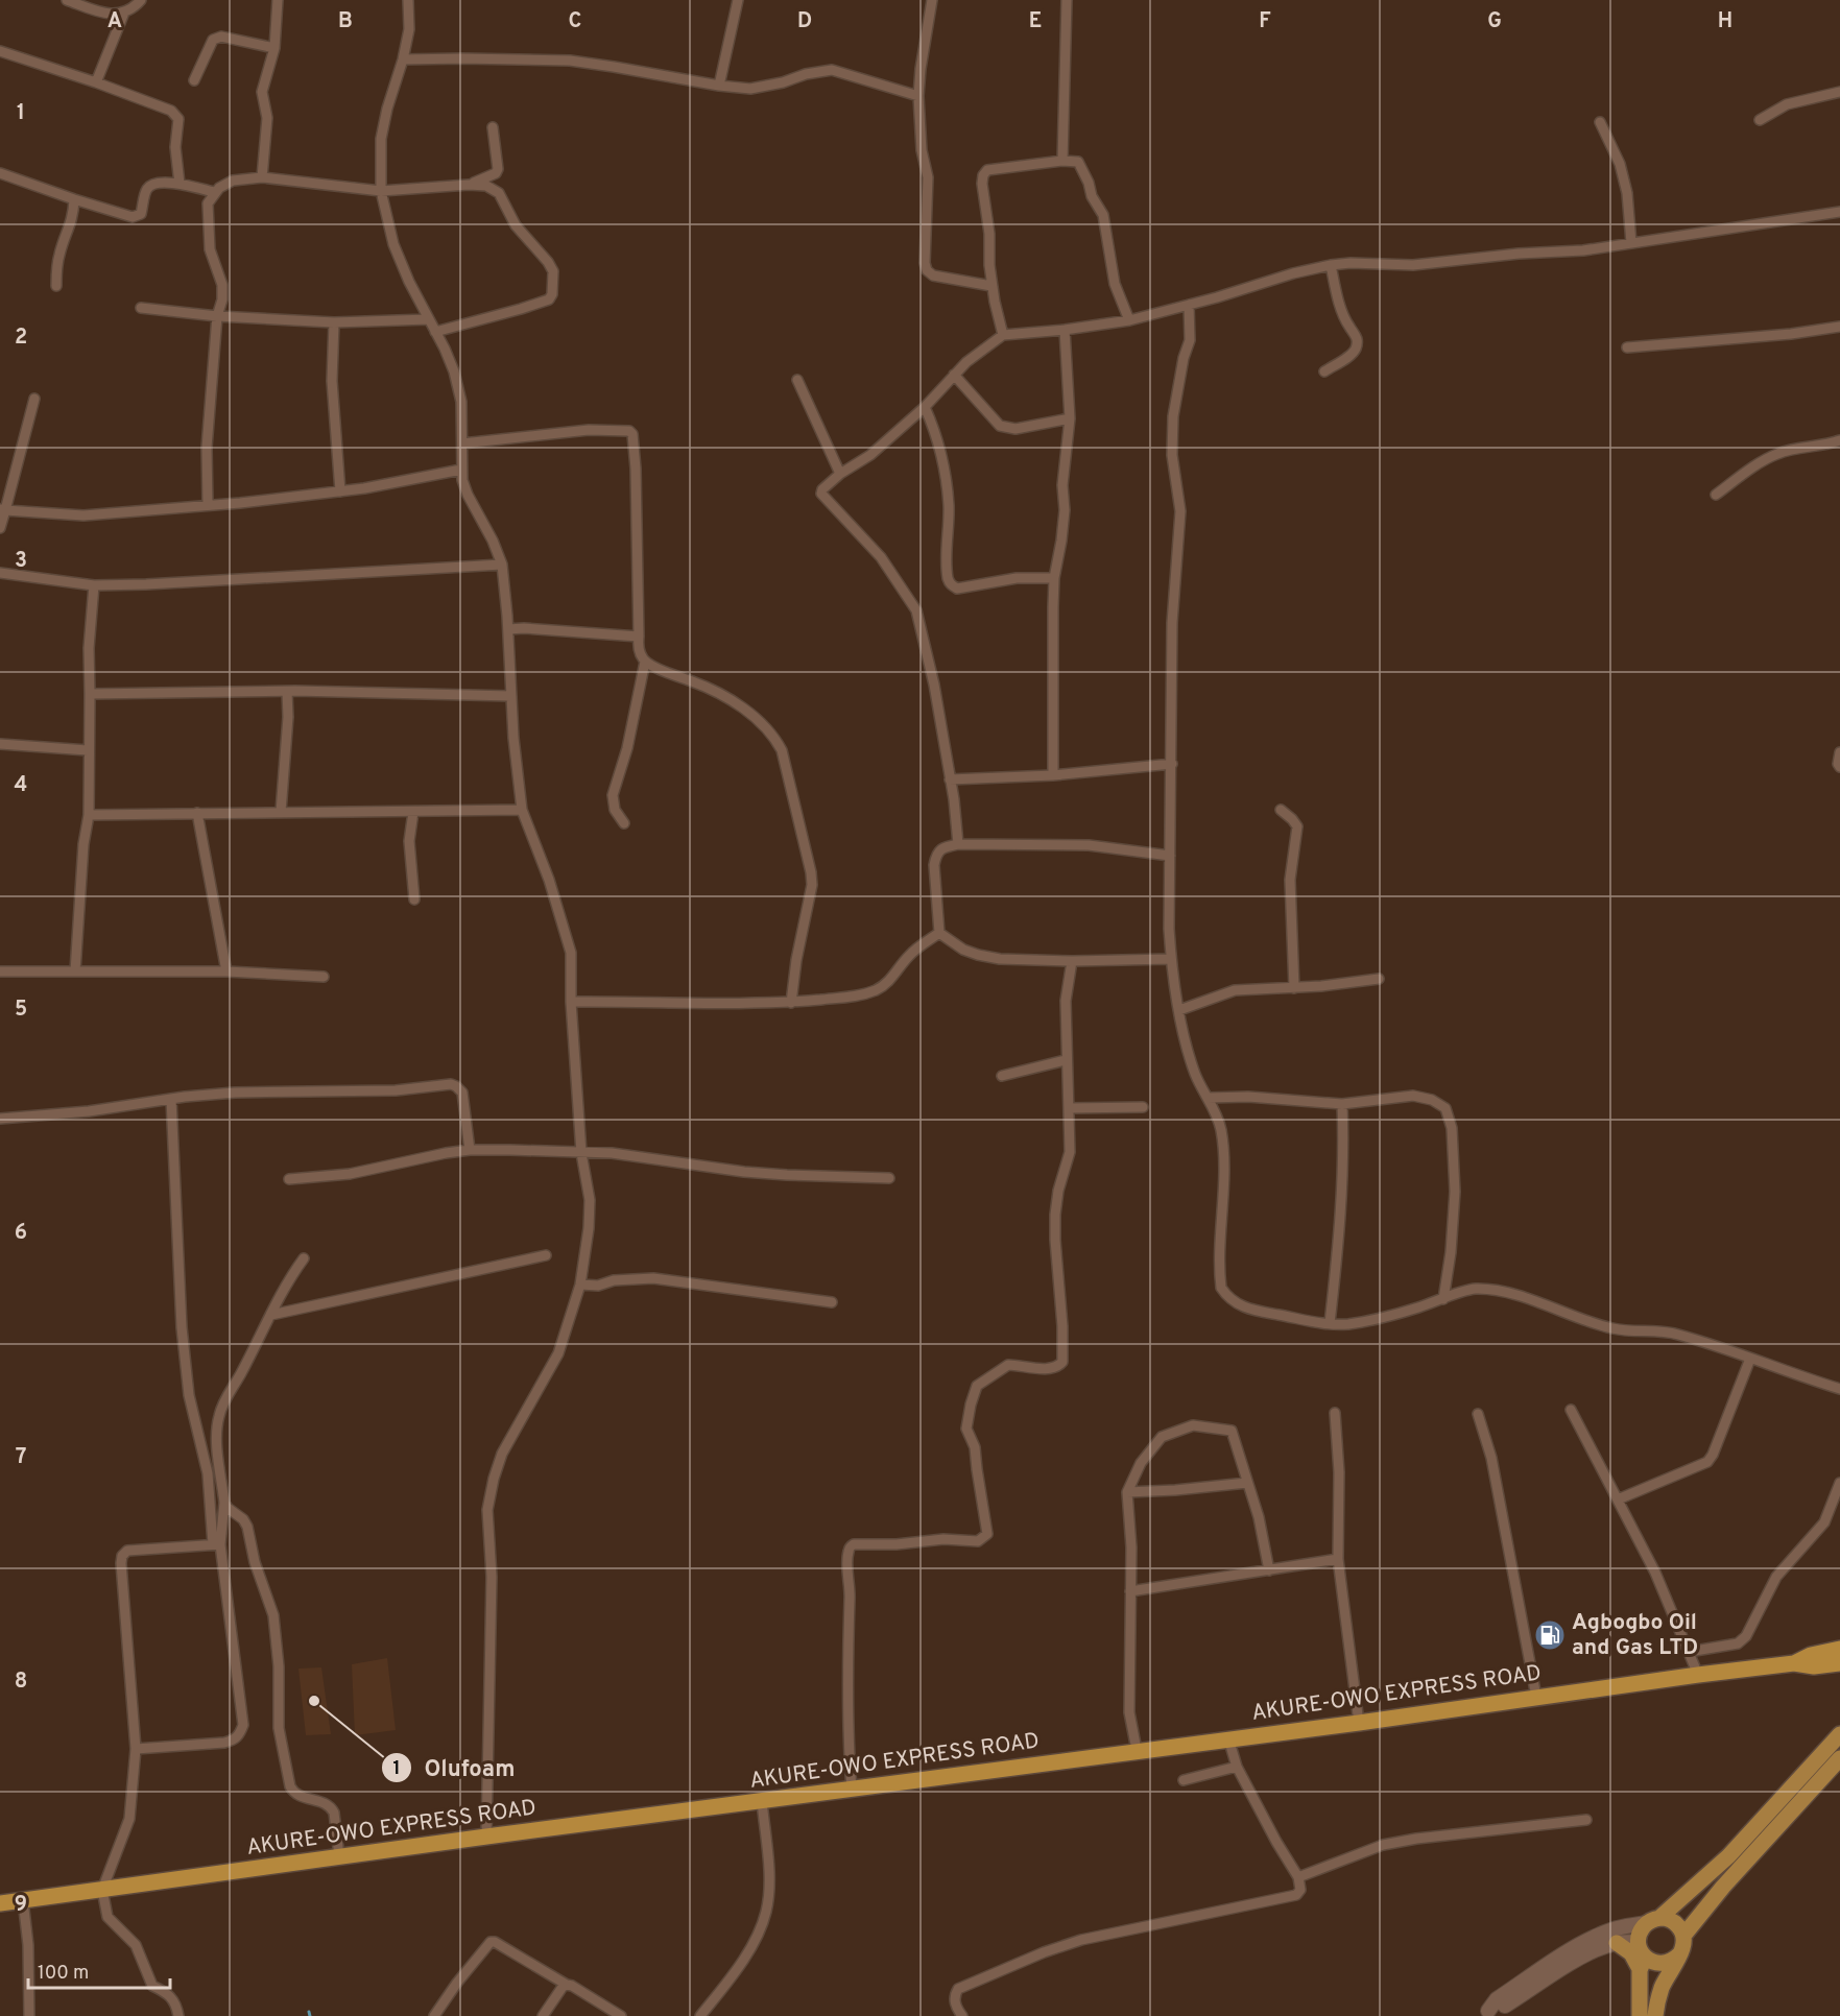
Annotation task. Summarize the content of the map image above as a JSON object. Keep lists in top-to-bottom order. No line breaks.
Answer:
{"streets":{"highway":["AKURE-OWO EXPRESS ROAD"]},"places":{"fuel station":["Agbogbo Oil and Gas LTD"],"other":["Olufoam"]},"scale_bar":"100 m","grid":{"columns":["A","B","C","D","E","F","G","H"],"rows":["1","2","3","4","5","6","7","8","9"]}}
